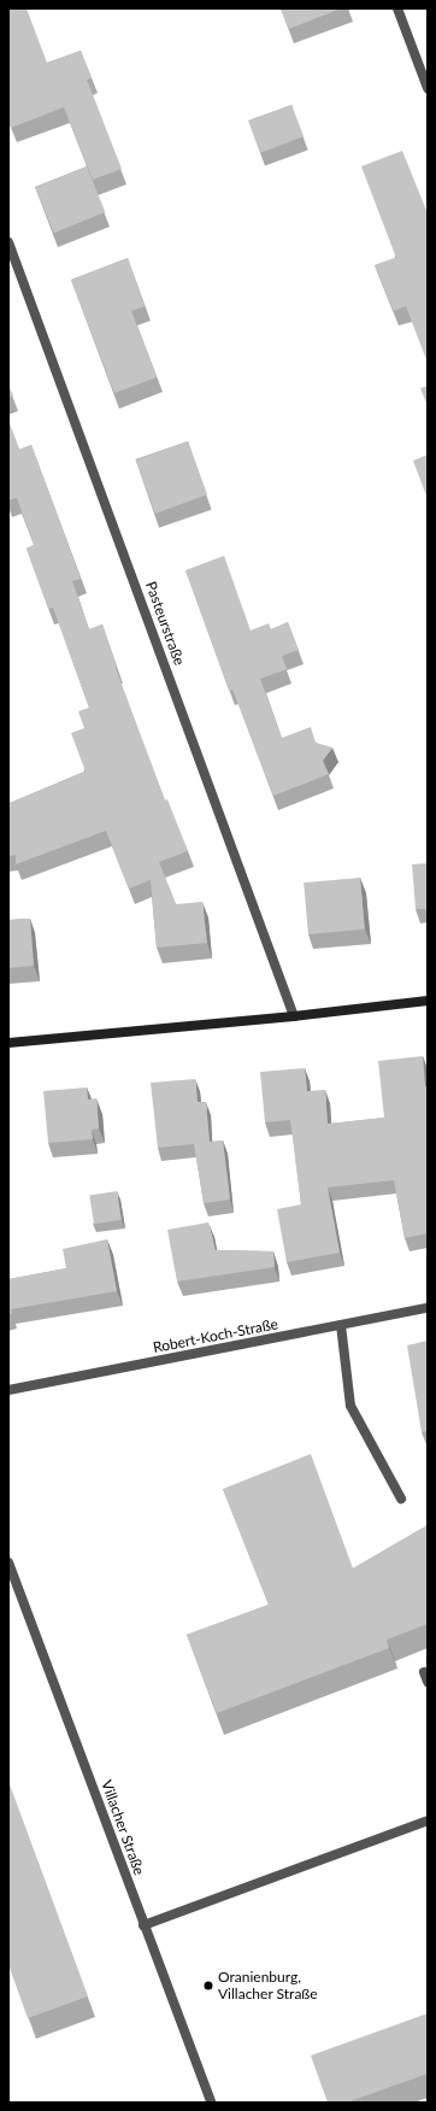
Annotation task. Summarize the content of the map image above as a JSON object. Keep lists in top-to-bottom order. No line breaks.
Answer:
{"streets":{"street":["Pasteurstraße","Robert-Koch-Straße","Villacher Straße"]},"places":["Oranienburg, Villacher Straße"]}
